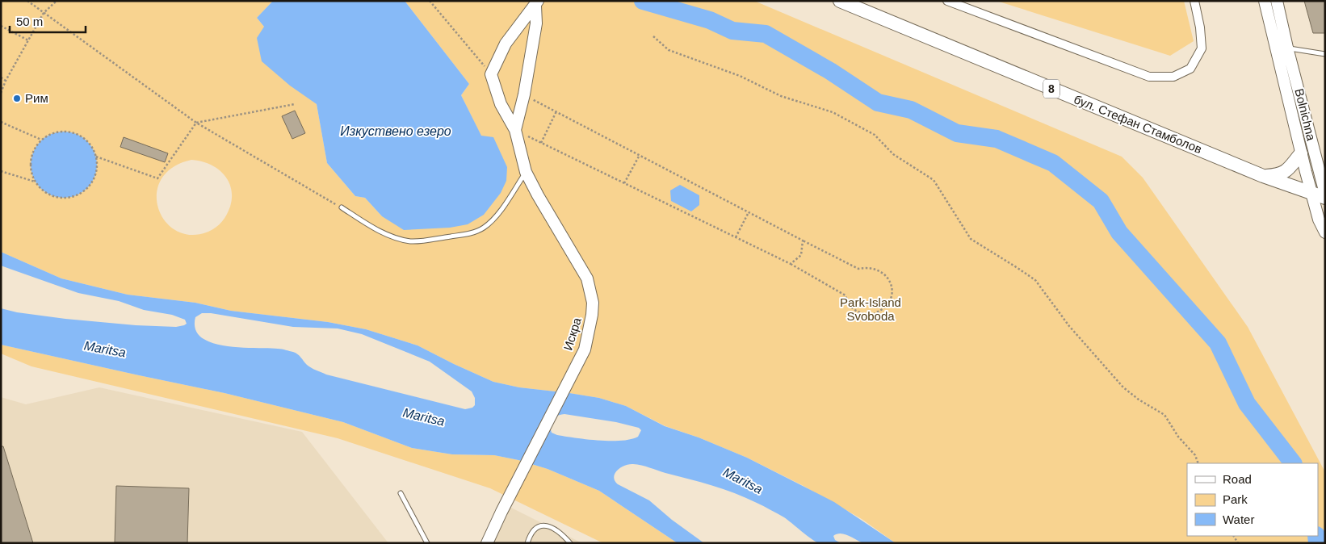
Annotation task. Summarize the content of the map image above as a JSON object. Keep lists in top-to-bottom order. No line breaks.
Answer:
{"streets":{"main road":["8","бул. Стефан Стамболов"],"street":["Bolnichna","Искра"]},"crossings":[["Bolnichna","бул. Стефан Стамболов"]],"water":["Изкуствено езеро","Maritsa"],"parks":["Park-Island Svoboda"],"places":["Рим"],"legend":["Road","Park","Water"],"scale_bar":"50 m"}
